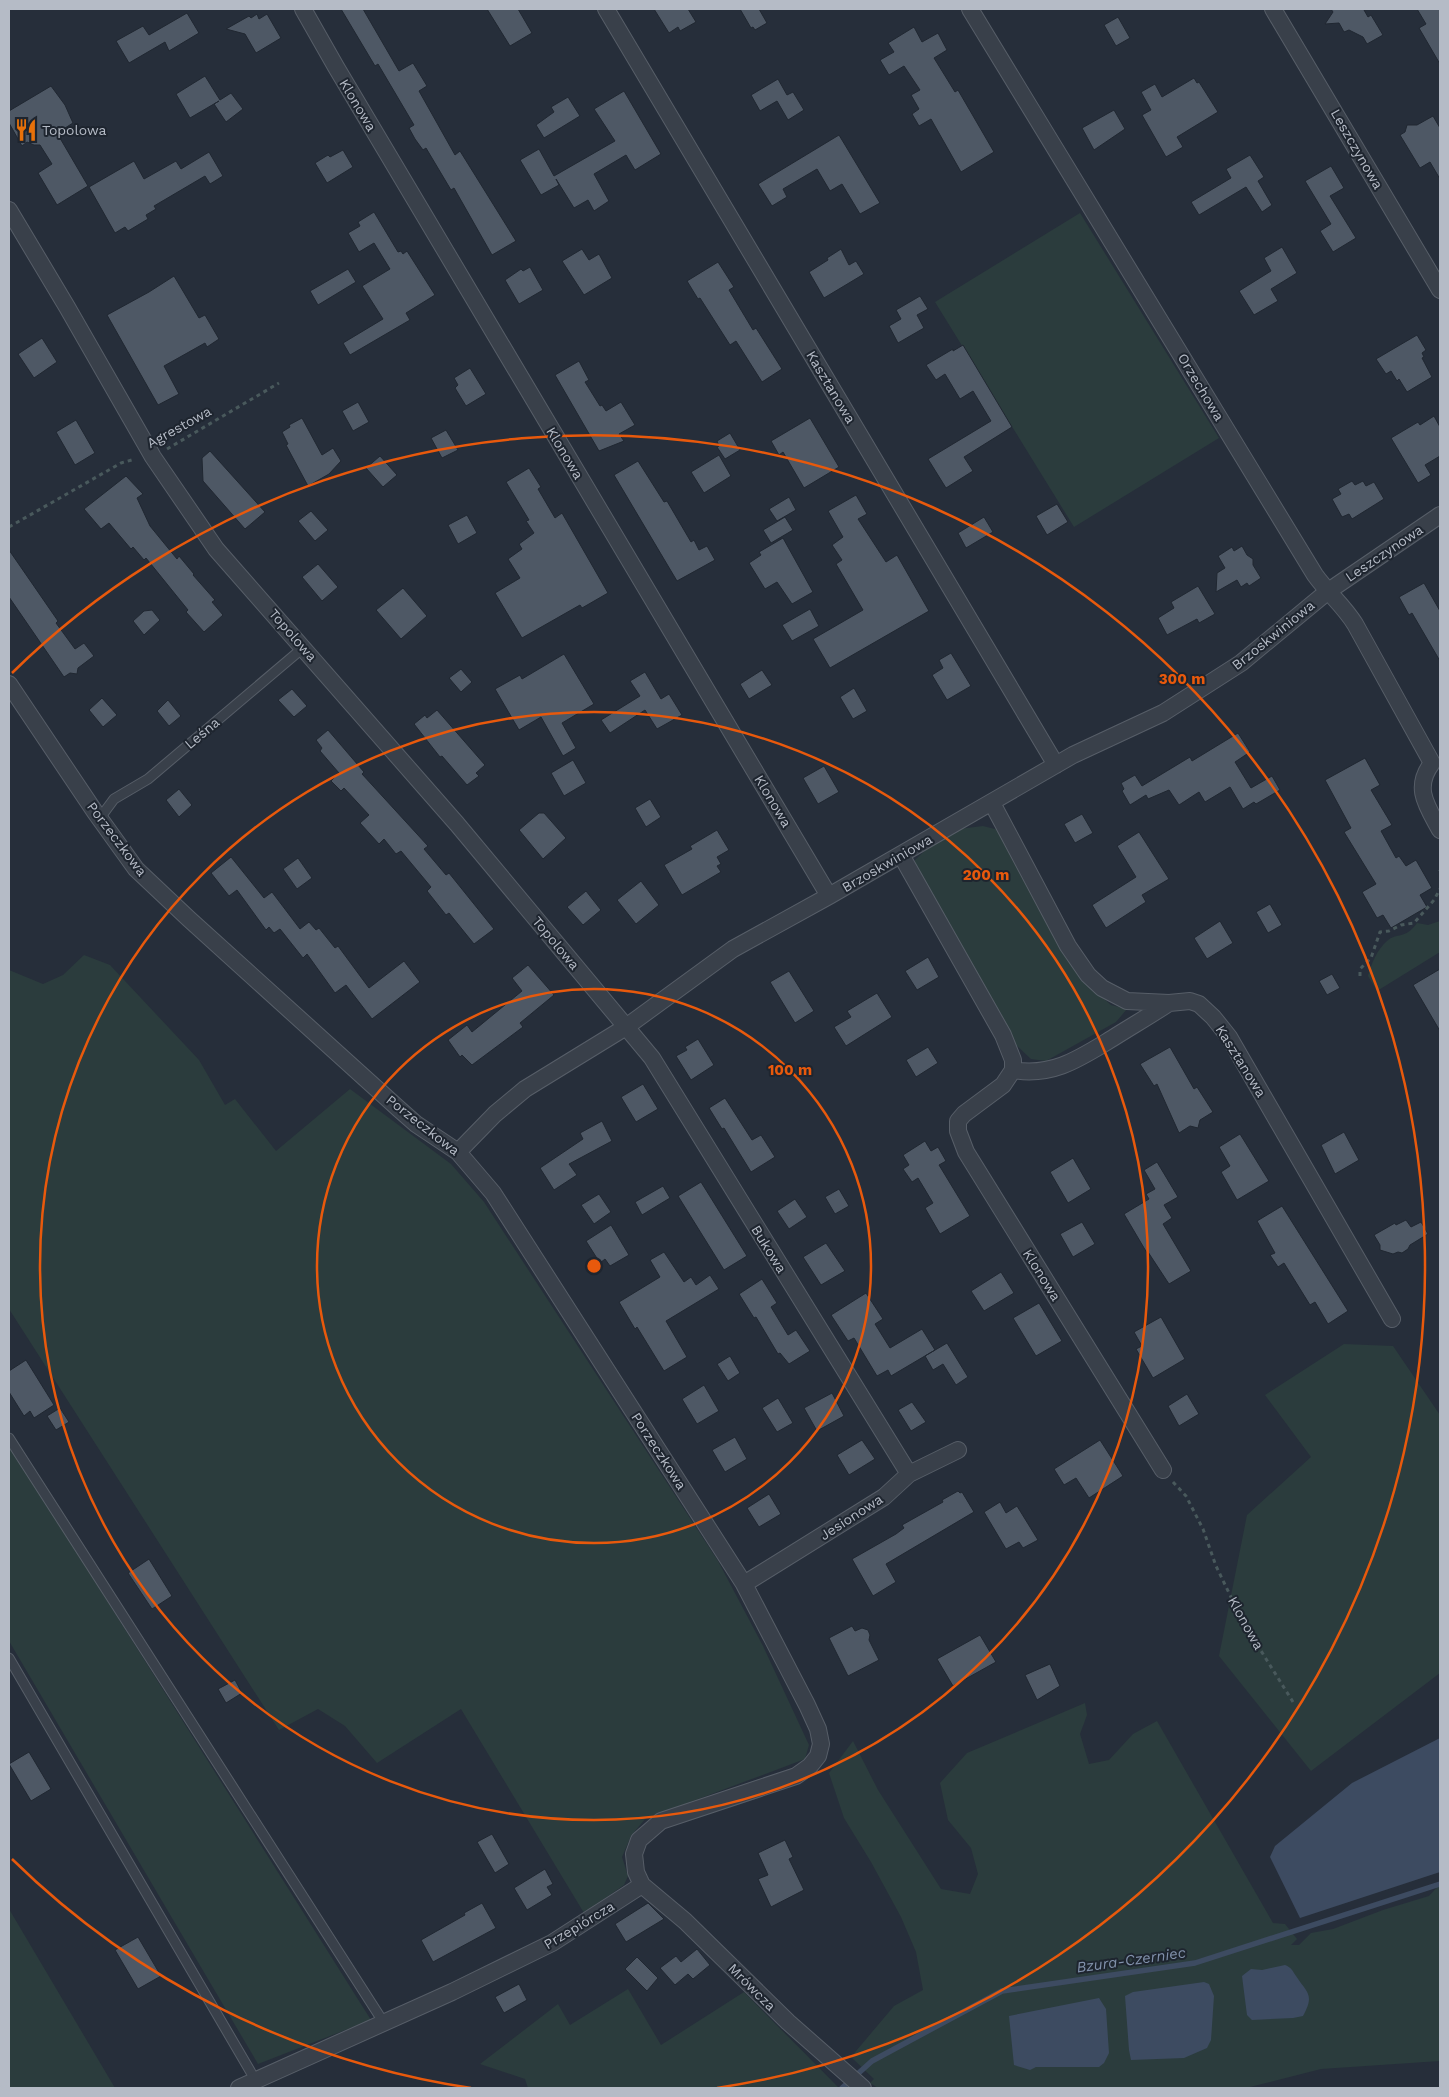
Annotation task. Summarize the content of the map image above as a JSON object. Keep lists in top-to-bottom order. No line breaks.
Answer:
{"streets":{"street":["Klonowa","Leszczynowa","Kasztanowa","Orzechowa","Topolowa","Brzoskwiniowa","Porzeczkowa","Bukowa","Jesionowa","Przepiórcza","Mrówcza"],"lane":["Leśna"],"path":["Agrestowa"]},"crossings":[["Klonowa","Brzoskwiniowa"],["Leszczynowa","Orzechowa"],["Leszczynowa","Brzoskwiniowa"],["Kasztanowa","Brzoskwiniowa"],["Orzechowa","Brzoskwiniowa"],["Agrestowa","Topolowa"],["Topolowa","Brzoskwiniowa"],["Topolowa","Leśna"],["Topolowa","Bukowa"],["Brzoskwiniowa","Porzeczkowa"],["Brzoskwiniowa","Bukowa"],["Leśna","Porzeczkowa"],["Porzeczkowa","Jesionowa"],["Porzeczkowa","Przepiórcza"],["Porzeczkowa","Mrówcza"],["Bukowa","Jesionowa"],["Przepiórcza","Mrówcza"]],"water":["Bzura-Czerniec"],"places":{"restaurant":["Topolowa"]},"rings":["300 m","200 m","100 m"]}
